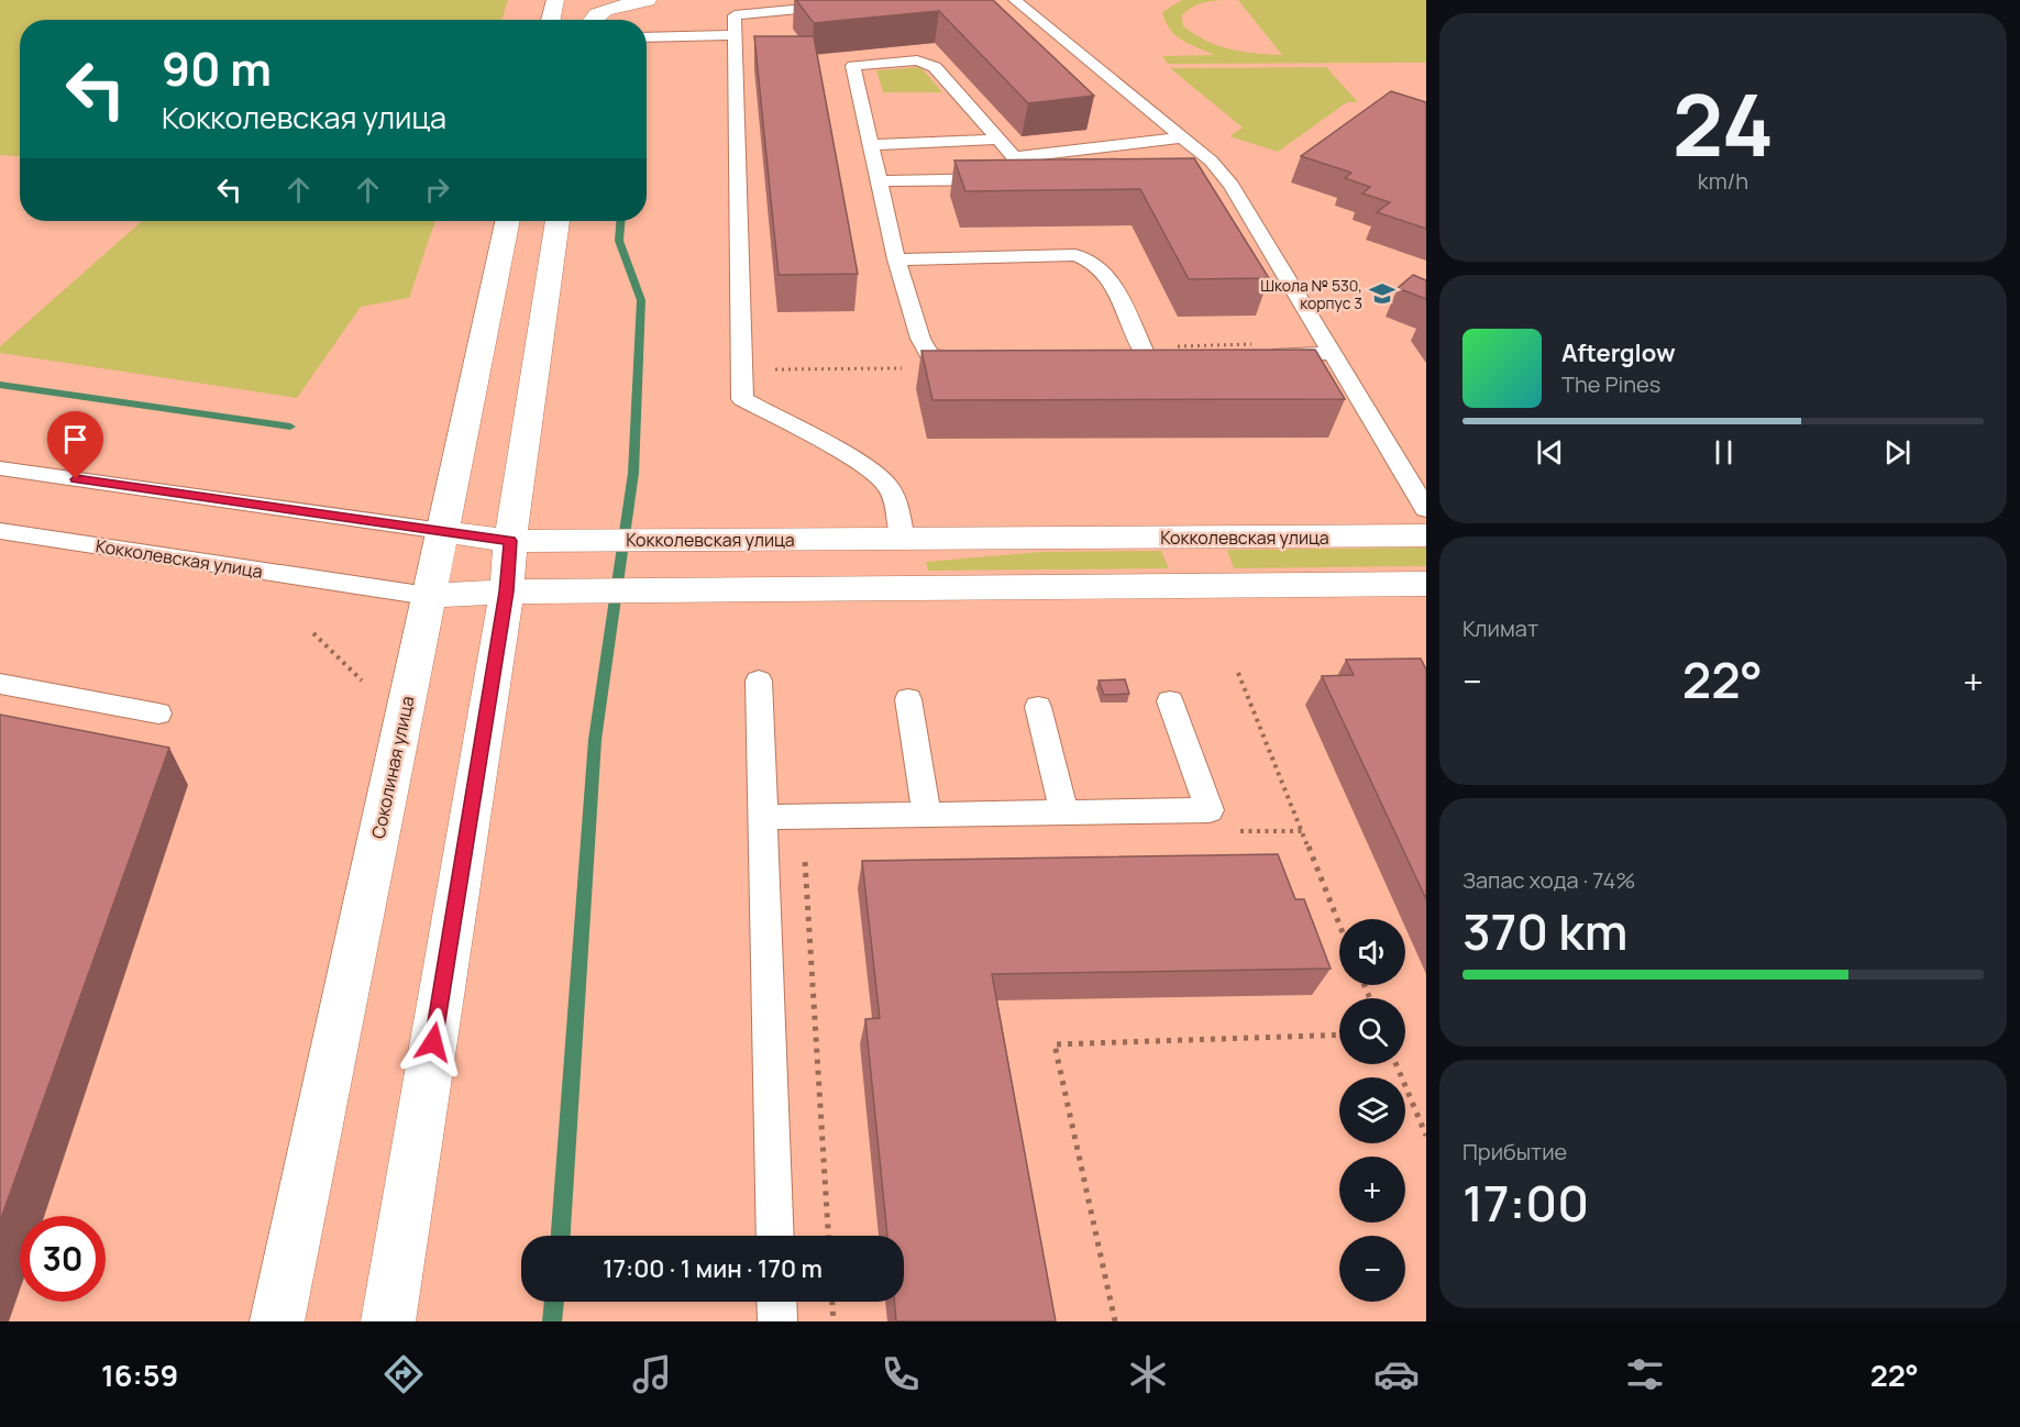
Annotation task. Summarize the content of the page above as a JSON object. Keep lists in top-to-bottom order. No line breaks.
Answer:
{"streets":{"street":["Кокколевская улица","Соколиная улица"]},"crossings":[["Кокколевская улица","Соколиная улица"]],"places":{"school or university":["Школа № 530, корпус 3"]},"page":{"tile":[["24","km/h"],"Климат",["Запас хода · 74%","370 km"],["Прибытие","17:00"]],"turn":["90 m","Кокколевская улица"],"song":["Afterglow","The Pines"],"heat":["−","22°","+"],"map_buttons":["+","−"],"limit":"30","trip":"17:00 · 1 мин · 170 m","tabs":["16:59","22°"]}}
